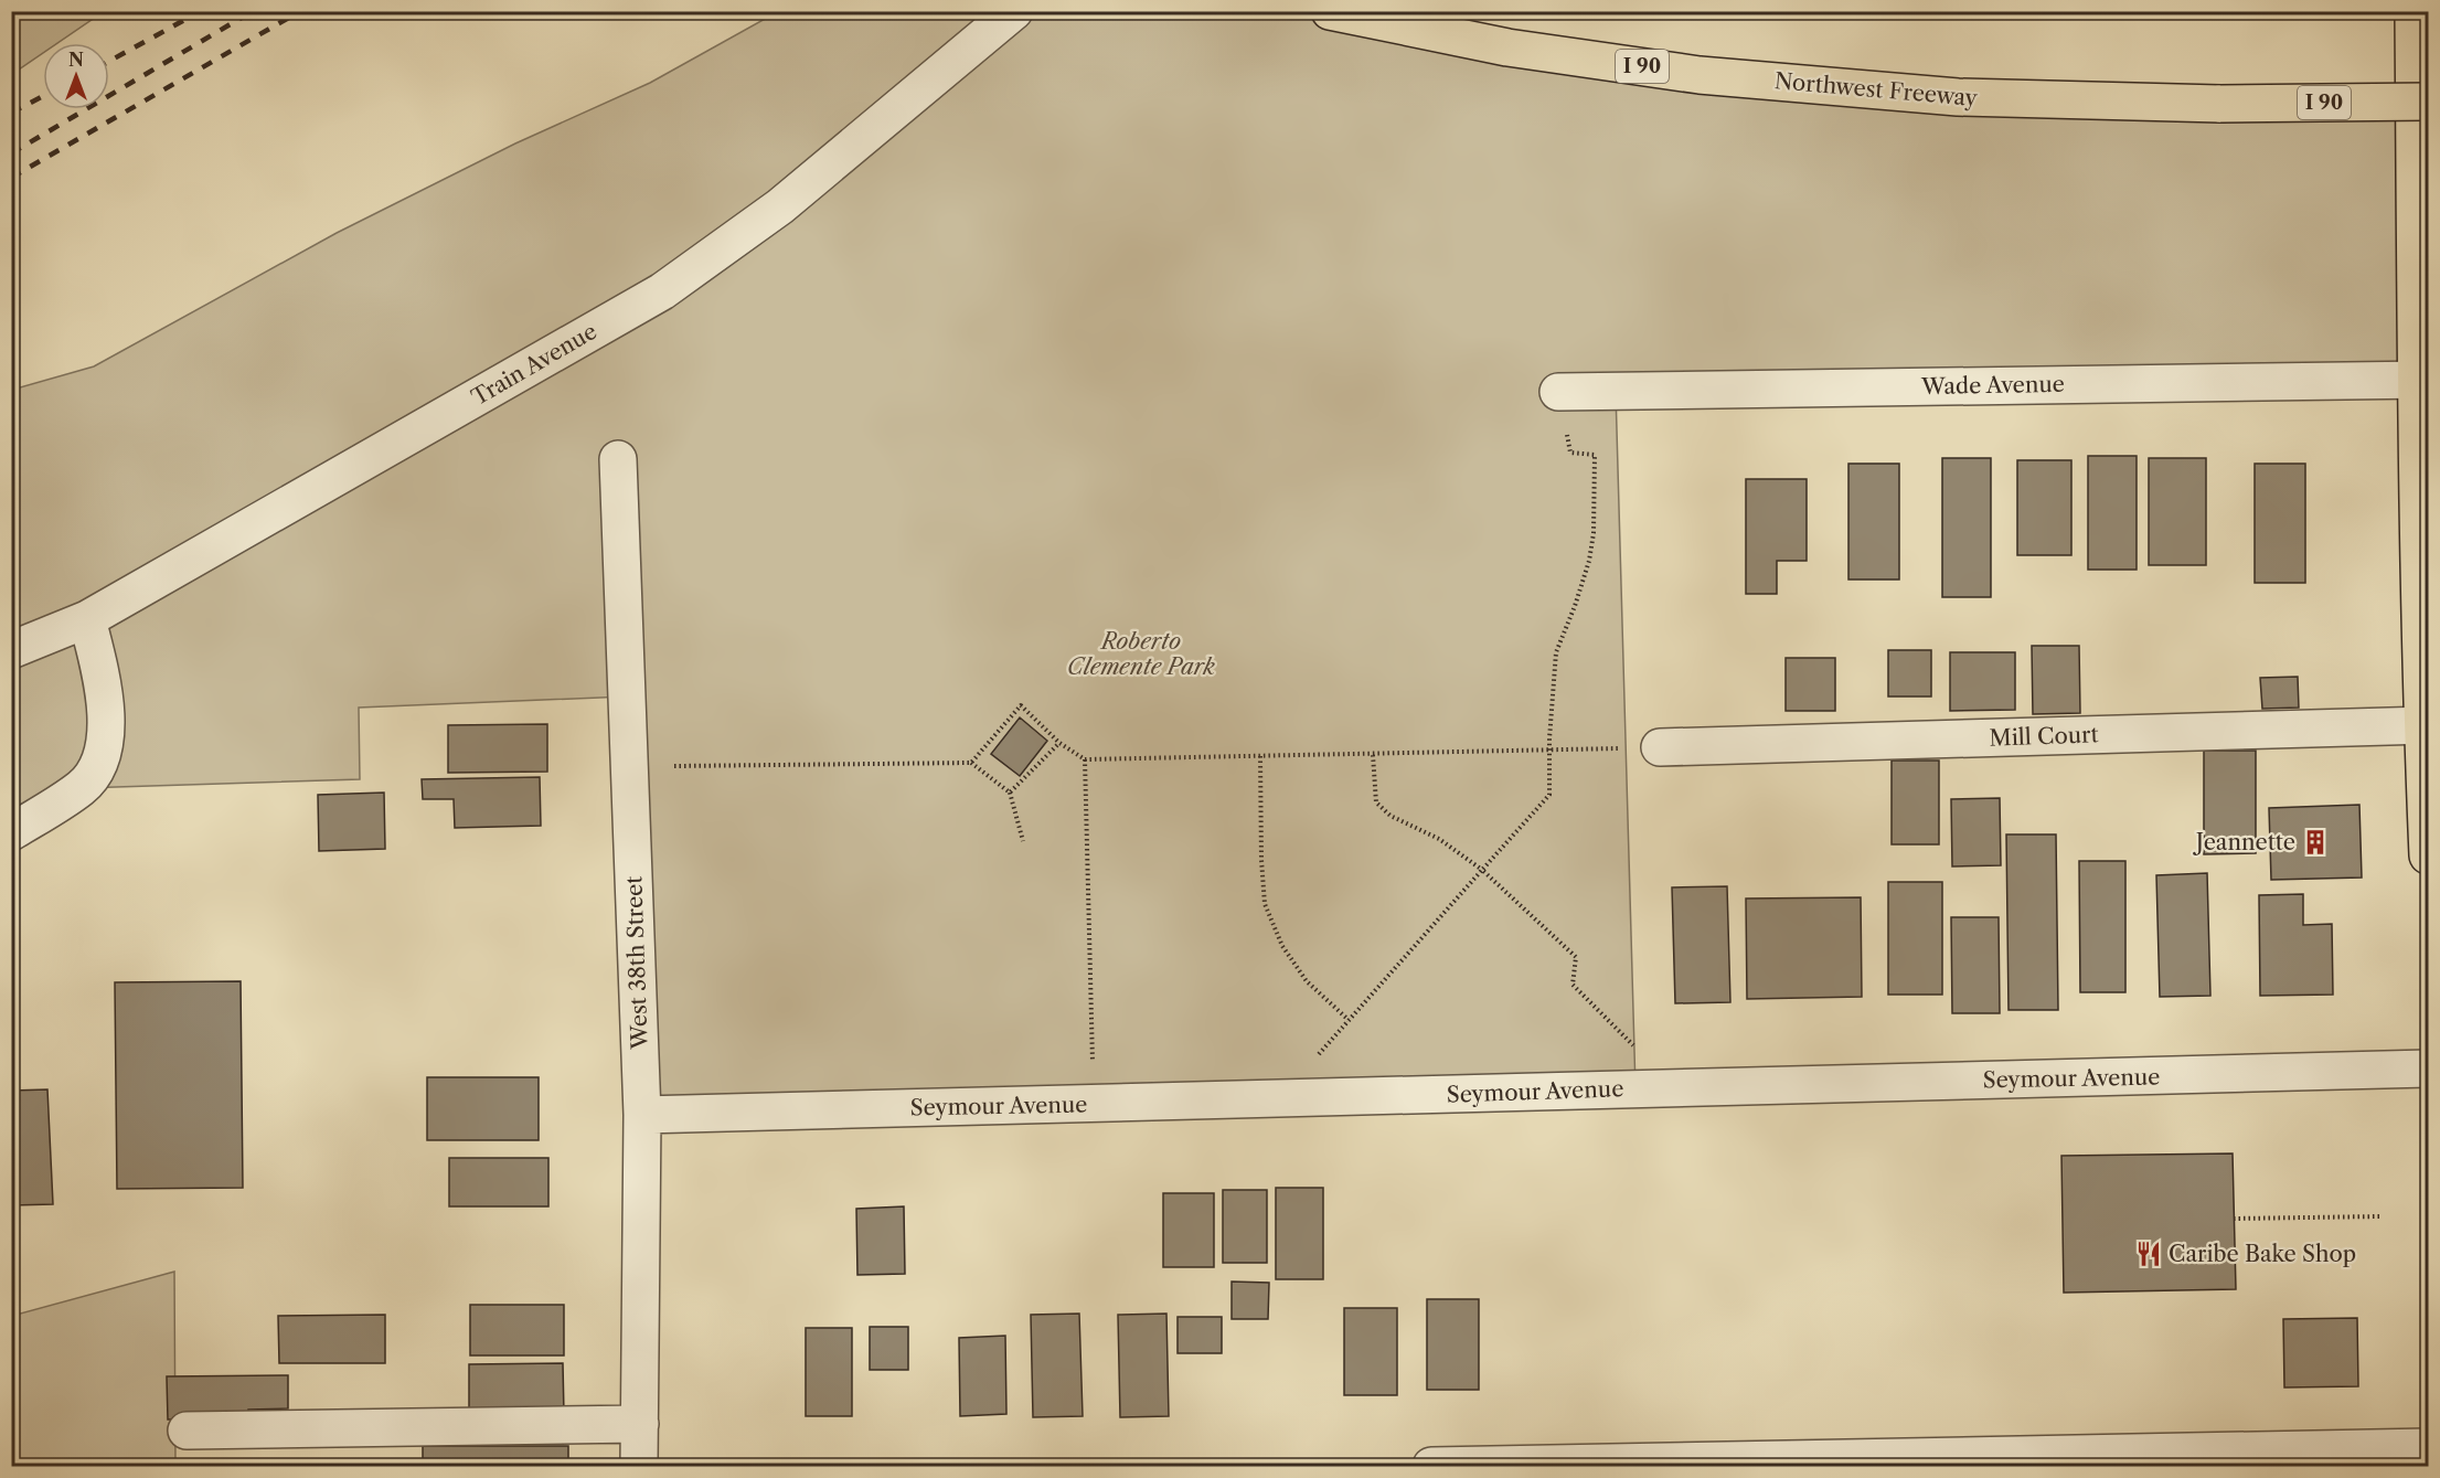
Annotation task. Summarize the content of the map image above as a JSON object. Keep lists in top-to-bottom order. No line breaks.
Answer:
{"streets":{"main road":["I 90","Northwest Freeway"],"street":["Train Avenue","Wade Avenue","Mill Court","West 38th Street","Seymour Avenue"]},"crossings":[["West 38th Street","Seymour Avenue"]],"parks":["Roberto Clemente Park"],"places":{"building":["Jeannette"],"restaurant":["Caribe Bake Shop"]},"north":"top"}
